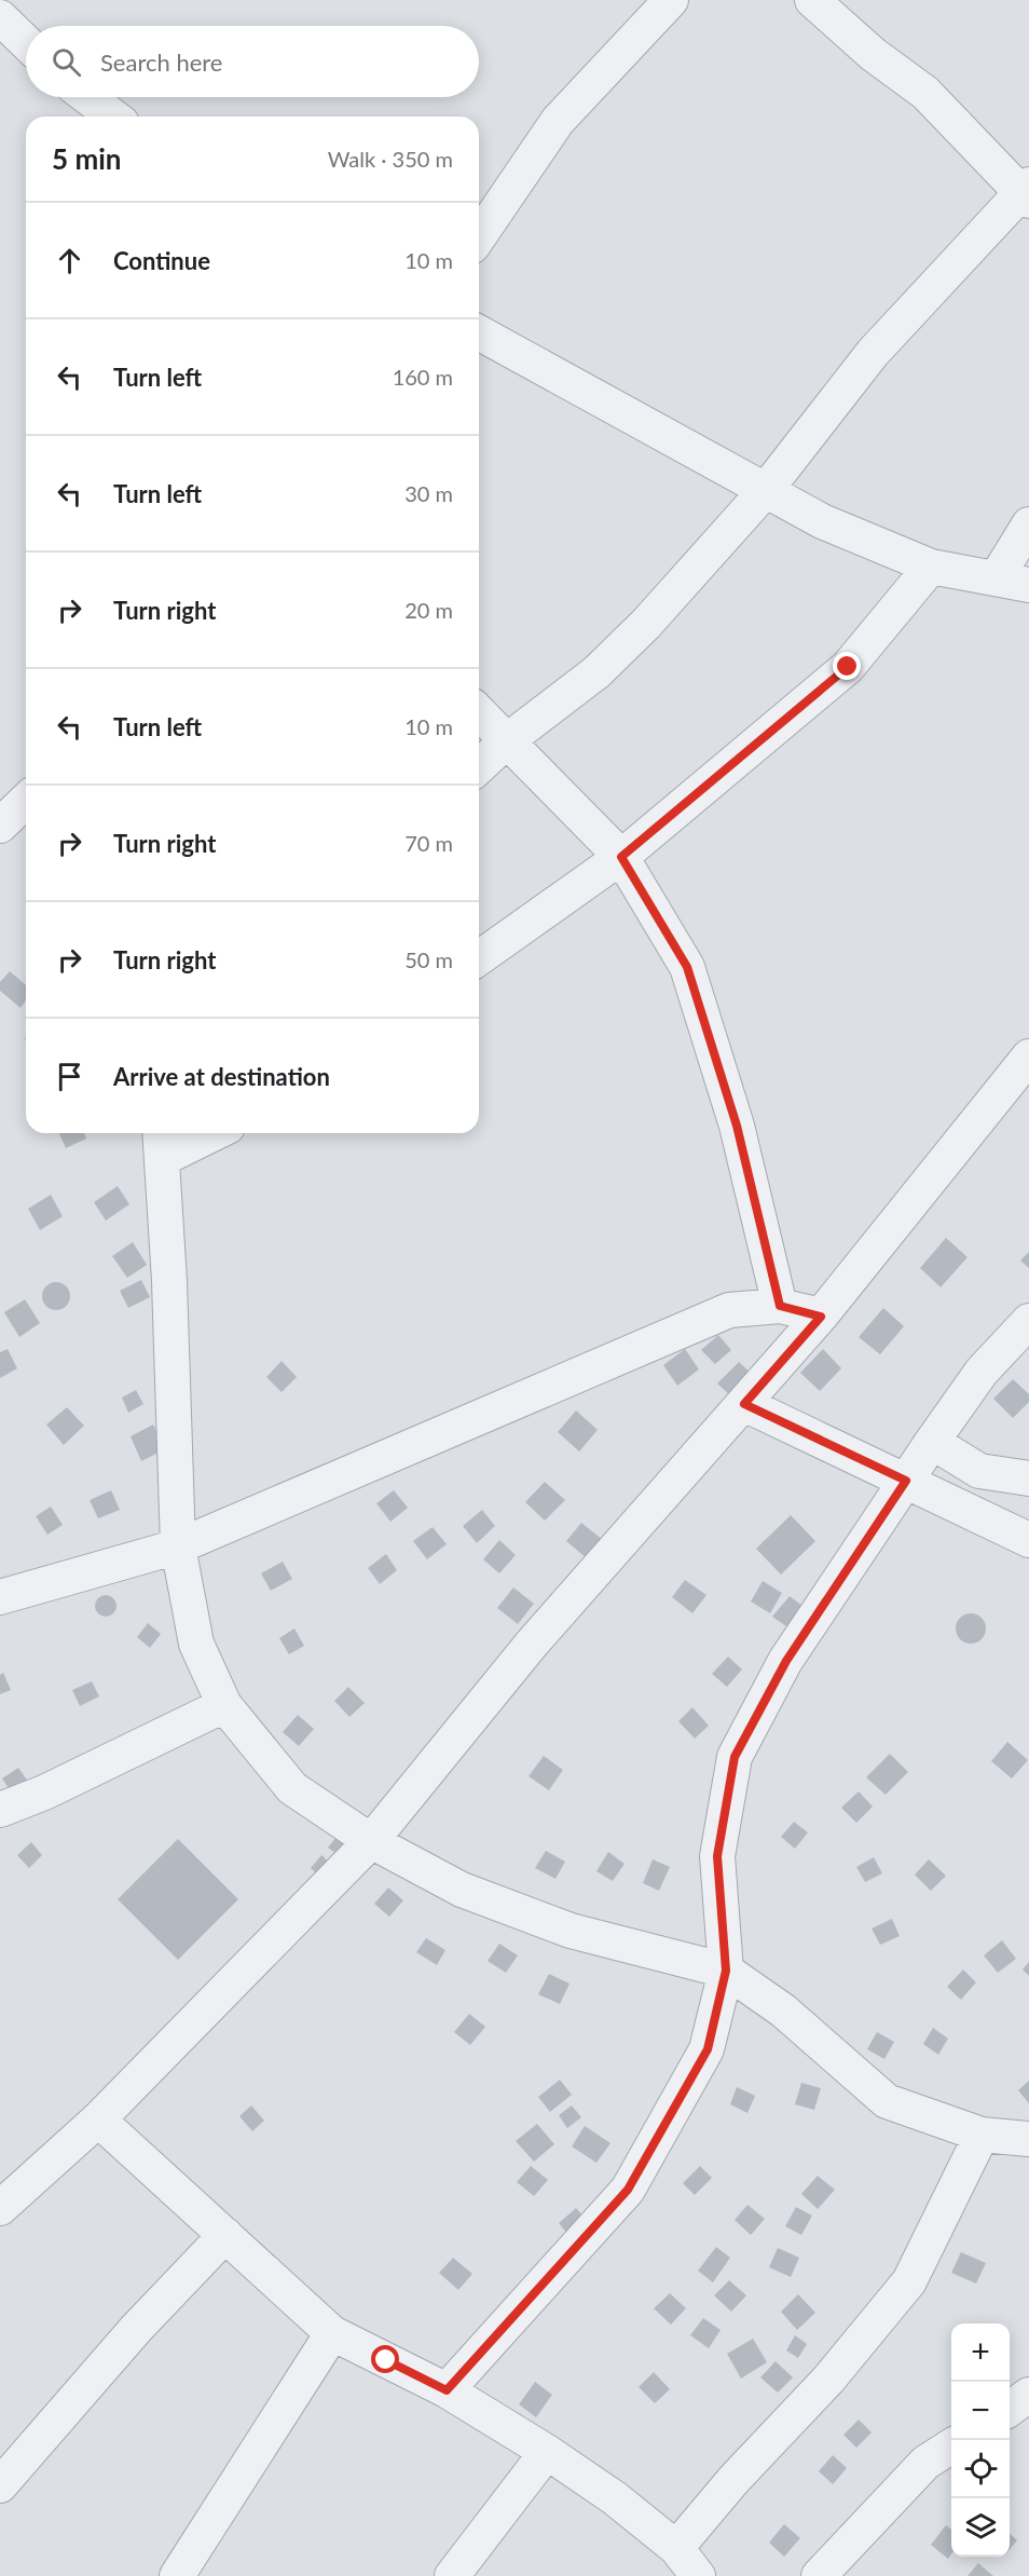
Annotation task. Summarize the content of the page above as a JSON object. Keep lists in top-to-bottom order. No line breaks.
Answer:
{"page":{"search":"Search here","heading":["5 min","Walk · 350 m"],"list":[["Continue","10 m"],["Turn left","160 m"],["Turn left","30 m"],["Turn right","20 m"],["Turn left","10 m"],["Turn right","70 m"],["Turn right","50 m"],"Arrive at destination"],"map_buttons":["+","−"]}}
